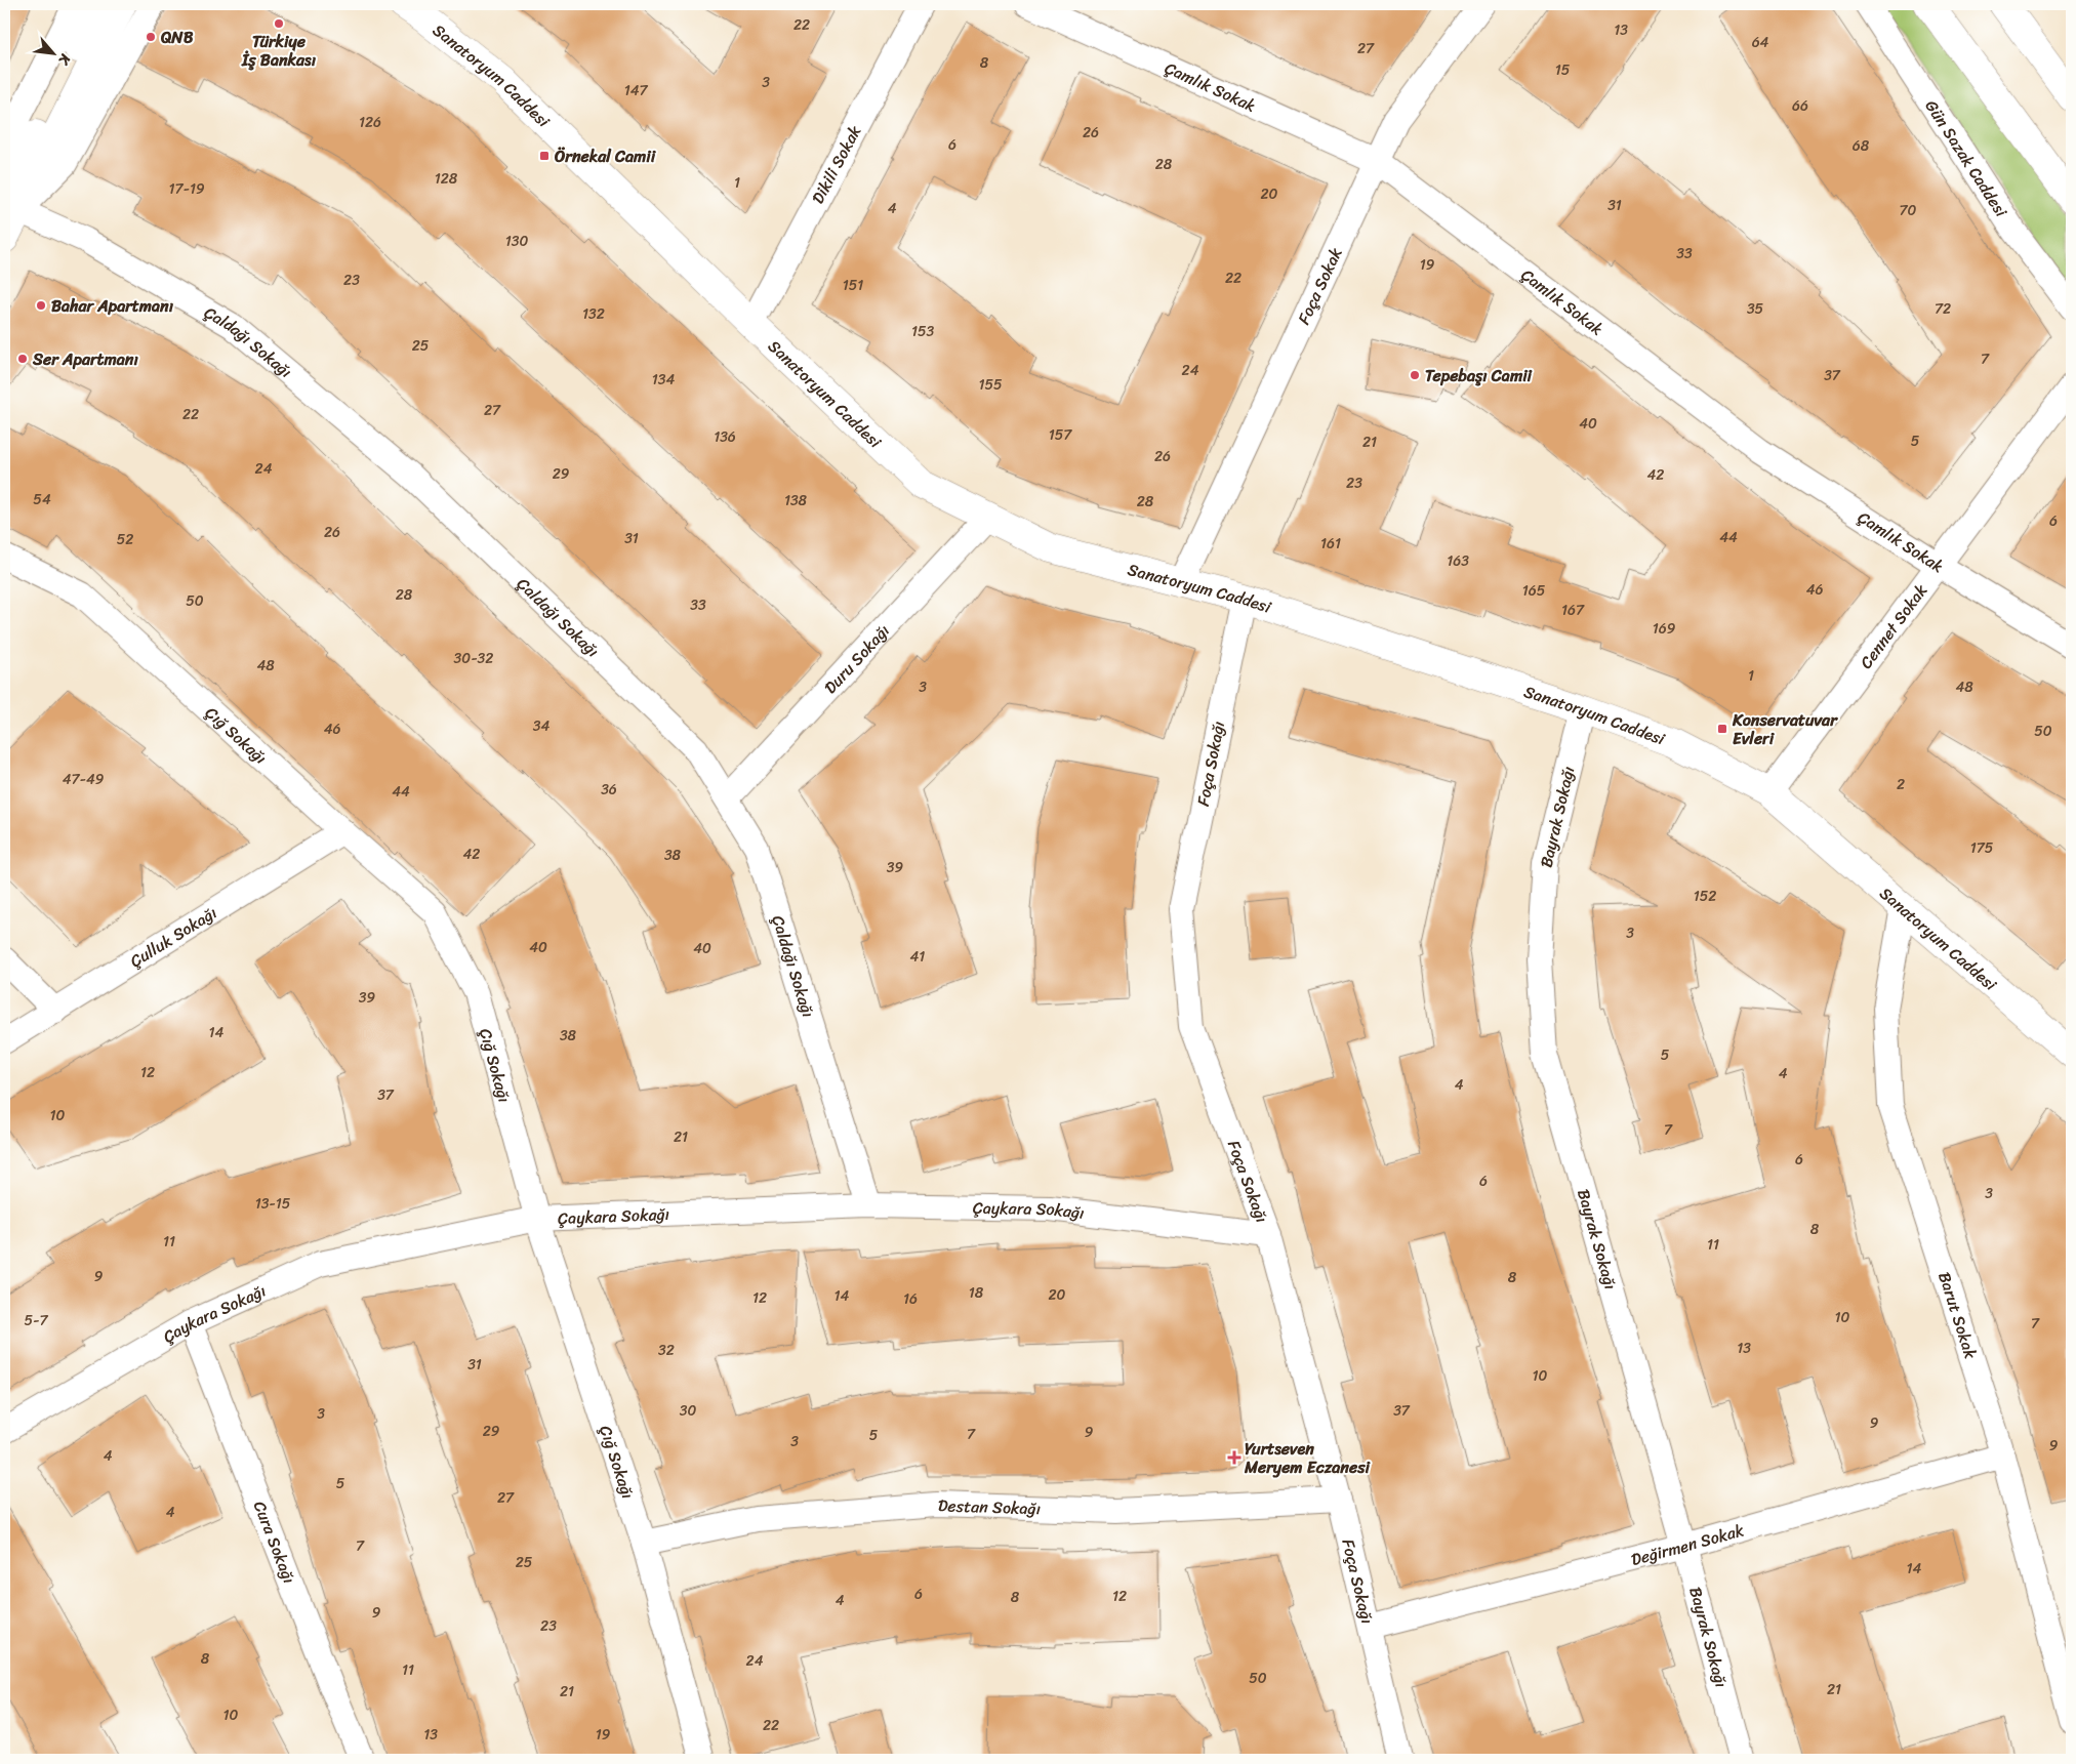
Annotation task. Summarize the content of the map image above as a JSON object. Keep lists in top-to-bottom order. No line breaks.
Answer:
{"streets":{"main road":["Sanatoryum Caddesi"],"street":["Çamlık Sokak","Gün Sazak Caddesi","Dikili Sokak","Foça Sokak","Çaldağı Sokağı","Cennet Sokak","Duru Sokağı","Çığ Sokağı","Foça Sokağı","Bayrak Sokağı","Çulluk Sokağı","Çaykara Sokağı","Barut Sokak","Destan Sokağı","Cura Sokağı","Değirmen Sokak"]},"crossings":[["Sanatoryum Caddesi","Dikili Sokak"],["Sanatoryum Caddesi","Foça Sokak"],["Sanatoryum Caddesi","Cennet Sokak"],["Sanatoryum Caddesi","Duru Sokağı"],["Sanatoryum Caddesi","Foça Sokağı"],["Sanatoryum Caddesi","Bayrak Sokağı"],["Sanatoryum Caddesi","Barut Sokak"],["Çamlık Sokak","Foça Sokak"],["Çamlık Sokak","Cennet Sokak"],["Çaldağı Sokağı","Duru Sokağı"],["Çaldağı Sokağı","Çaykara Sokağı"],["Çığ Sokağı","Çulluk Sokağı"],["Çığ Sokağı","Çaykara Sokağı"],["Çığ Sokağı","Destan Sokağı"],["Foça Sokağı","Çaykara Sokağı"],["Foça Sokağı","Destan Sokağı"],["Foça Sokağı","Değirmen Sokak"],["Bayrak Sokağı","Değirmen Sokak"],["Çaykara Sokağı","Cura Sokağı"],["Barut Sokak","Değirmen Sokak"]],"places":{"other":["Türkiye İş Bankası","QNB","Bahar Apartmanı","Ser Apartmanı","Tepebaşı Camii"],"transit":["Örnekal Camii","Konservatuvar Evleri"],"health":["Yurtseven Meryem Eczanesi"]},"house_numbers":["22","13","64","27","8","15","3","147","66","126","26","6","68","28","128","1","17-19","20","31","4","70","130","33","19","22","23","151","35","72","132","153","25","7","24","37","134","155","27","22","40","157","136","5","21","26","24","29","42","23","54","138","28","6","26","44","31","52","161","163","46","165","28","50","33","167","169","30-32","48","1","3","48","34","46","50","47-49","2","36","44","175","42","38","39","152","3","40","40","41","39","14","38","5","12","4","4","37","10","7","21","6","6","3","13-15","8","11","11","9","8","18","20","14","12","16","10","5-7","7","13","32","31","10","30","37","3","9","29","9","7","5","3","9","4","5","27","4","7","25","14","6","12","8","4","9","23","8","24","11","50","21","21","10","22","13","19"],"north":"bottom right"}
